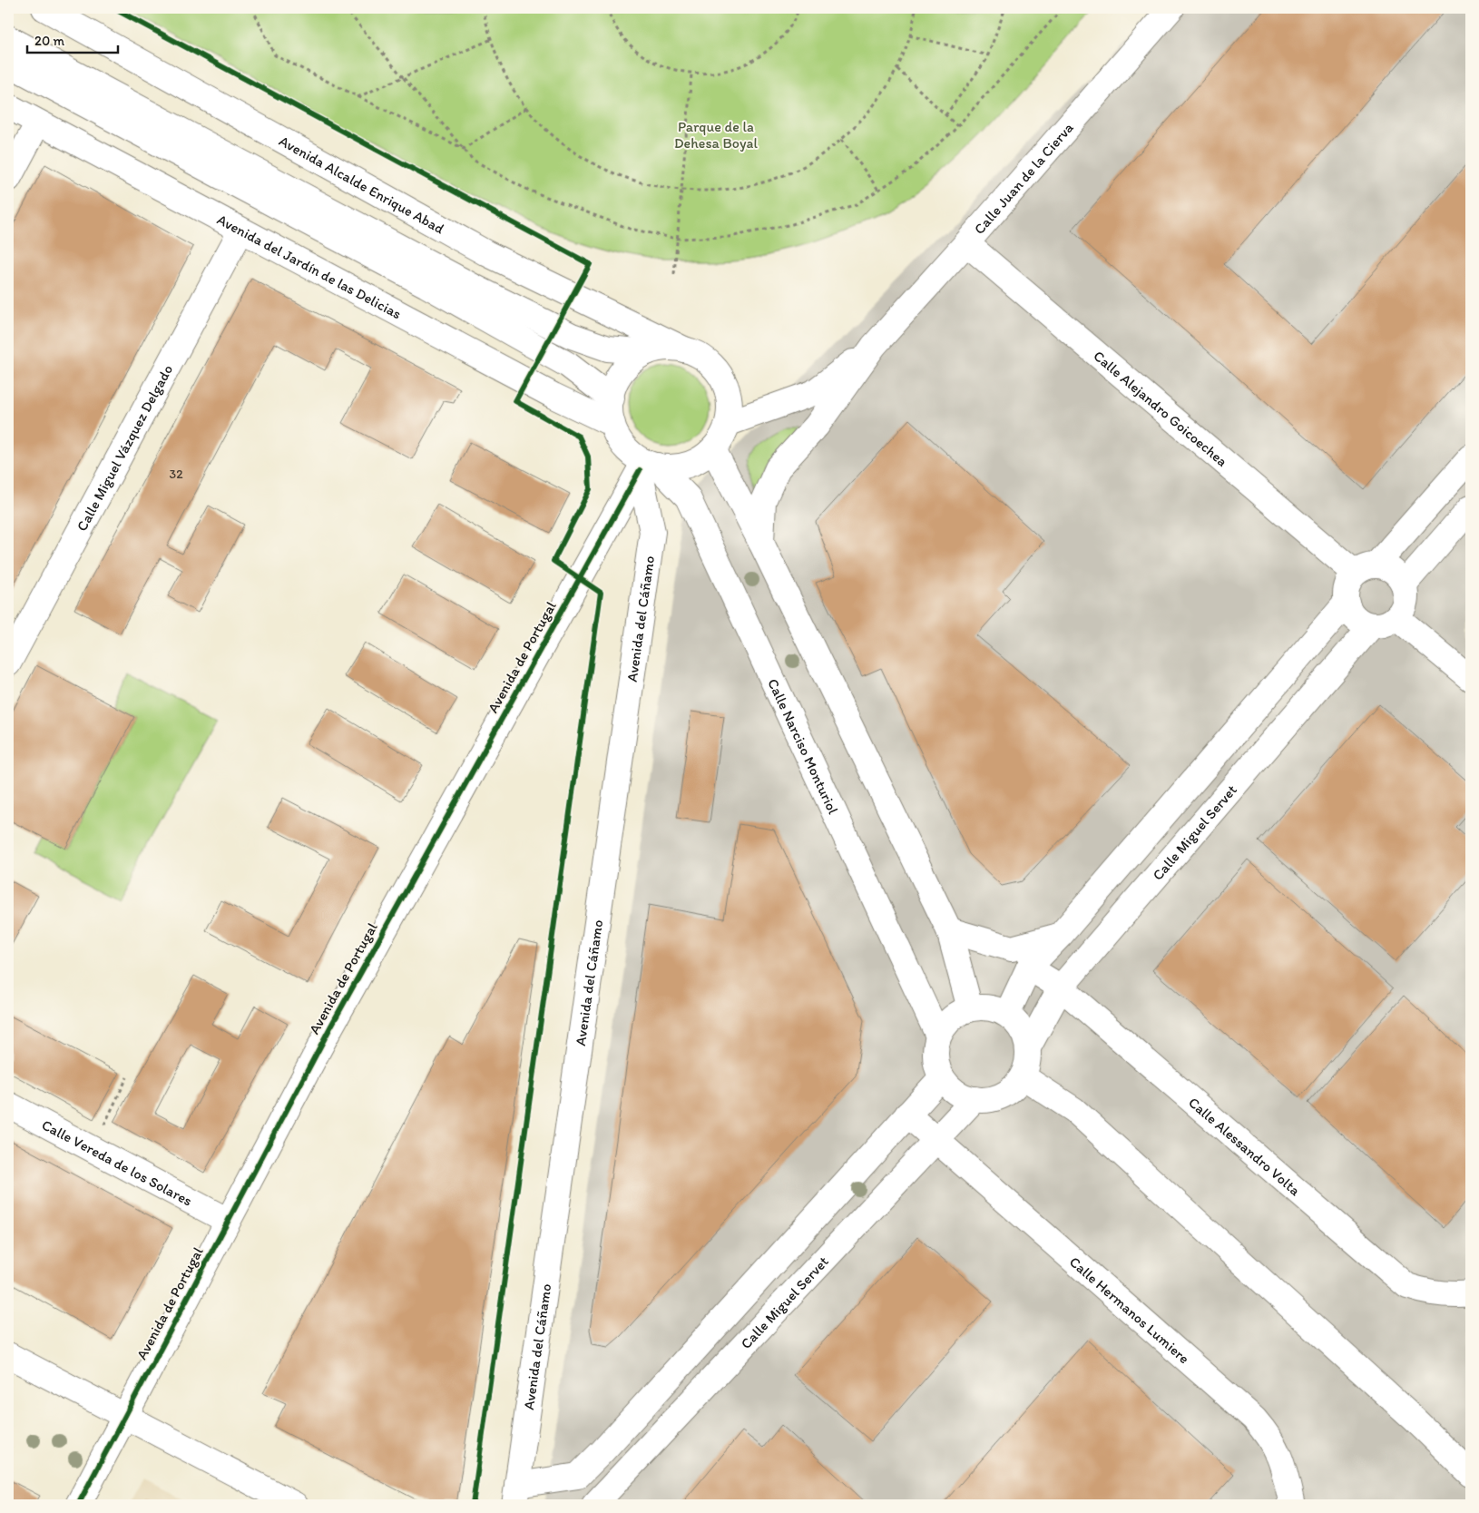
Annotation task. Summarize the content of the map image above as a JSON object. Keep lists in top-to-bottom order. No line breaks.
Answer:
{"streets":{"street":["Calle Juan de la Cierva","Avenida Alcalde Enrique Abad","Avenida del Jardín de las Delicias","Calle Alejandro Goicoechea","Calle Miguel Vázquez Delgado","Avenida del Cáñamo","Avenida de Portugal","Calle Narciso Monturiol","Calle Miguel Servet","Calle Alessandro Volta","Calle Vereda de los Solares","Calle Hermanos Lumiere"]},"crossings":[["Calle Juan de la Cierva","Calle Alejandro Goicoechea"],["Avenida Alcalde Enrique Abad","Avenida del Jardín de las Delicias"],["Avenida Alcalde Enrique Abad","Avenida del Cáñamo"],["Avenida Alcalde Enrique Abad","Avenida de Portugal"],["Avenida Alcalde Enrique Abad","Calle Narciso Monturiol"],["Avenida del Jardín de las Delicias","Calle Miguel Vázquez Delgado"],["Avenida del Jardín de las Delicias","Avenida del Cáñamo"],["Avenida del Jardín de las Delicias","Avenida de Portugal"],["Avenida del Jardín de las Delicias","Calle Narciso Monturiol"],["Calle Alejandro Goicoechea","Calle Miguel Servet"],["Avenida del Cáñamo","Avenida de Portugal"],["Avenida del Cáñamo","Calle Narciso Monturiol"],["Avenida de Portugal","Calle Narciso Monturiol"],["Avenida de Portugal","Calle Vereda de los Solares"],["Calle Narciso Monturiol","Calle Miguel Servet"],["Calle Miguel Servet","Calle Alessandro Volta"],["Calle Miguel Servet","Calle Hermanos Lumiere"]],"parks":["Parque de la Dehesa Boyal"],"house_numbers":["32"],"scale_bar":"20 m"}
